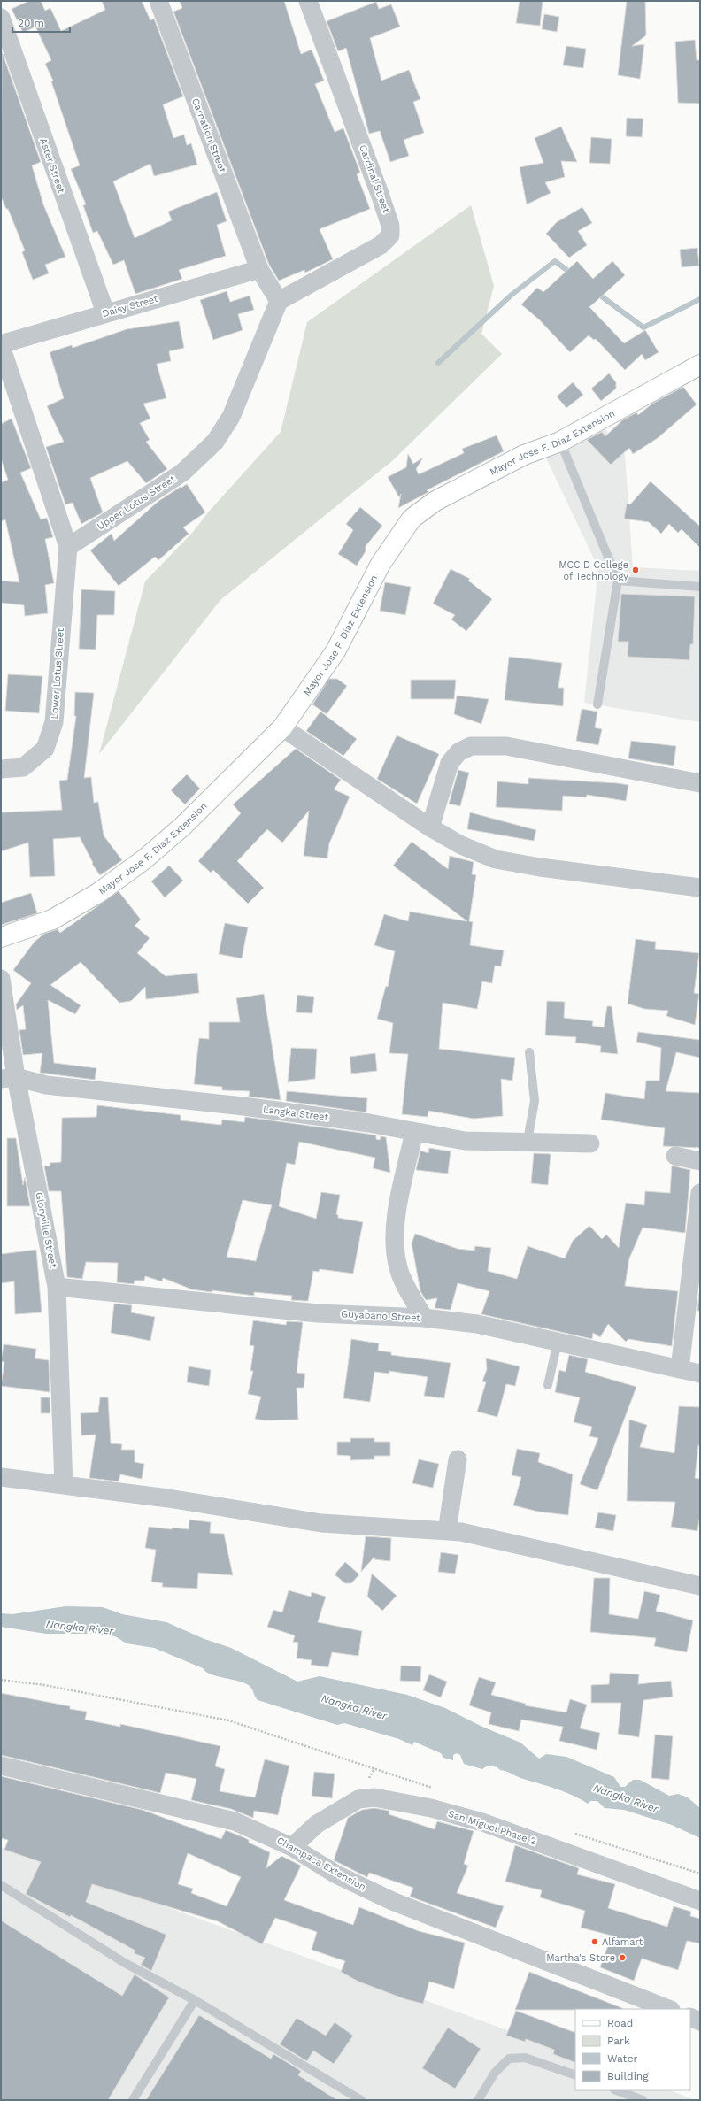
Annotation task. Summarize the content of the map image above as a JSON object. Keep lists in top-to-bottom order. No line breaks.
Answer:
{"streets":{"street":["Carnation Street","Aster Street","Cardinal Street","Daisy Street","Mayor Jose F. Diaz Extension","Upper Lotus Street","Lower Lotus Street","Langka Street","Gloryville Street","Guyabano Street","San Miguel Phase 2","Champaca Extension"]},"crossings":[["Carnation Street","Daisy Street"],["Aster Street","Daisy Street"],["Cardinal Street","Upper Lotus Street"],["Upper Lotus Street","Lower Lotus Street"],["Langka Street","Gloryville Street"],["Gloryville Street","Guyabano Street"],["San Miguel Phase 2","Champaca Extension"]],"water":["Nangka River"],"places":["MCCID College of Technology","Alfamart","Martha's Store"],"legend":["Road","Park","Water","Building"],"scale_bar":"20 m"}
